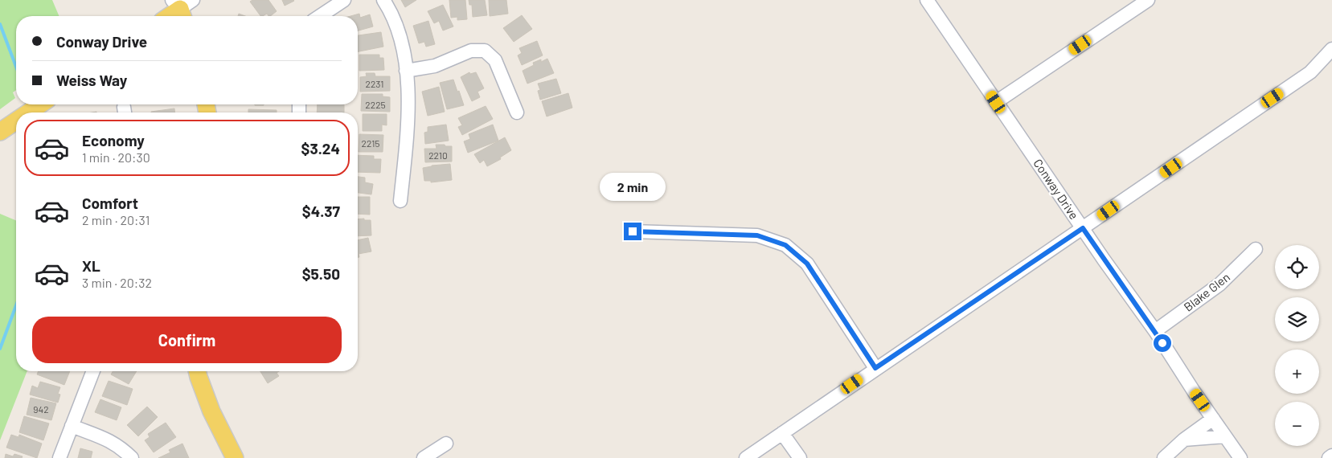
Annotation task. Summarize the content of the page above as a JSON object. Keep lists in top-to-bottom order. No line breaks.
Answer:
{"streets":{"street":["Conway Drive","Blake Glen"]},"crossings":[["Conway Drive","Blake Glen"]],"house_numbers":["2231","2225","2215","2210","942"],"page":{"banner":["Conway Drive","Weiss Way"],"list":[{"name":"Economy","note":"1 min · 20:30","value":"$3.24"},{"name":"Comfort","note":"2 min · 20:31","value":"$4.37"},{"name":"XL","note":"3 min · 20:32","value":"$5.50"}],"bubble":"2 min","map_buttons":["+","−"],"buttons":"Confirm"}}
